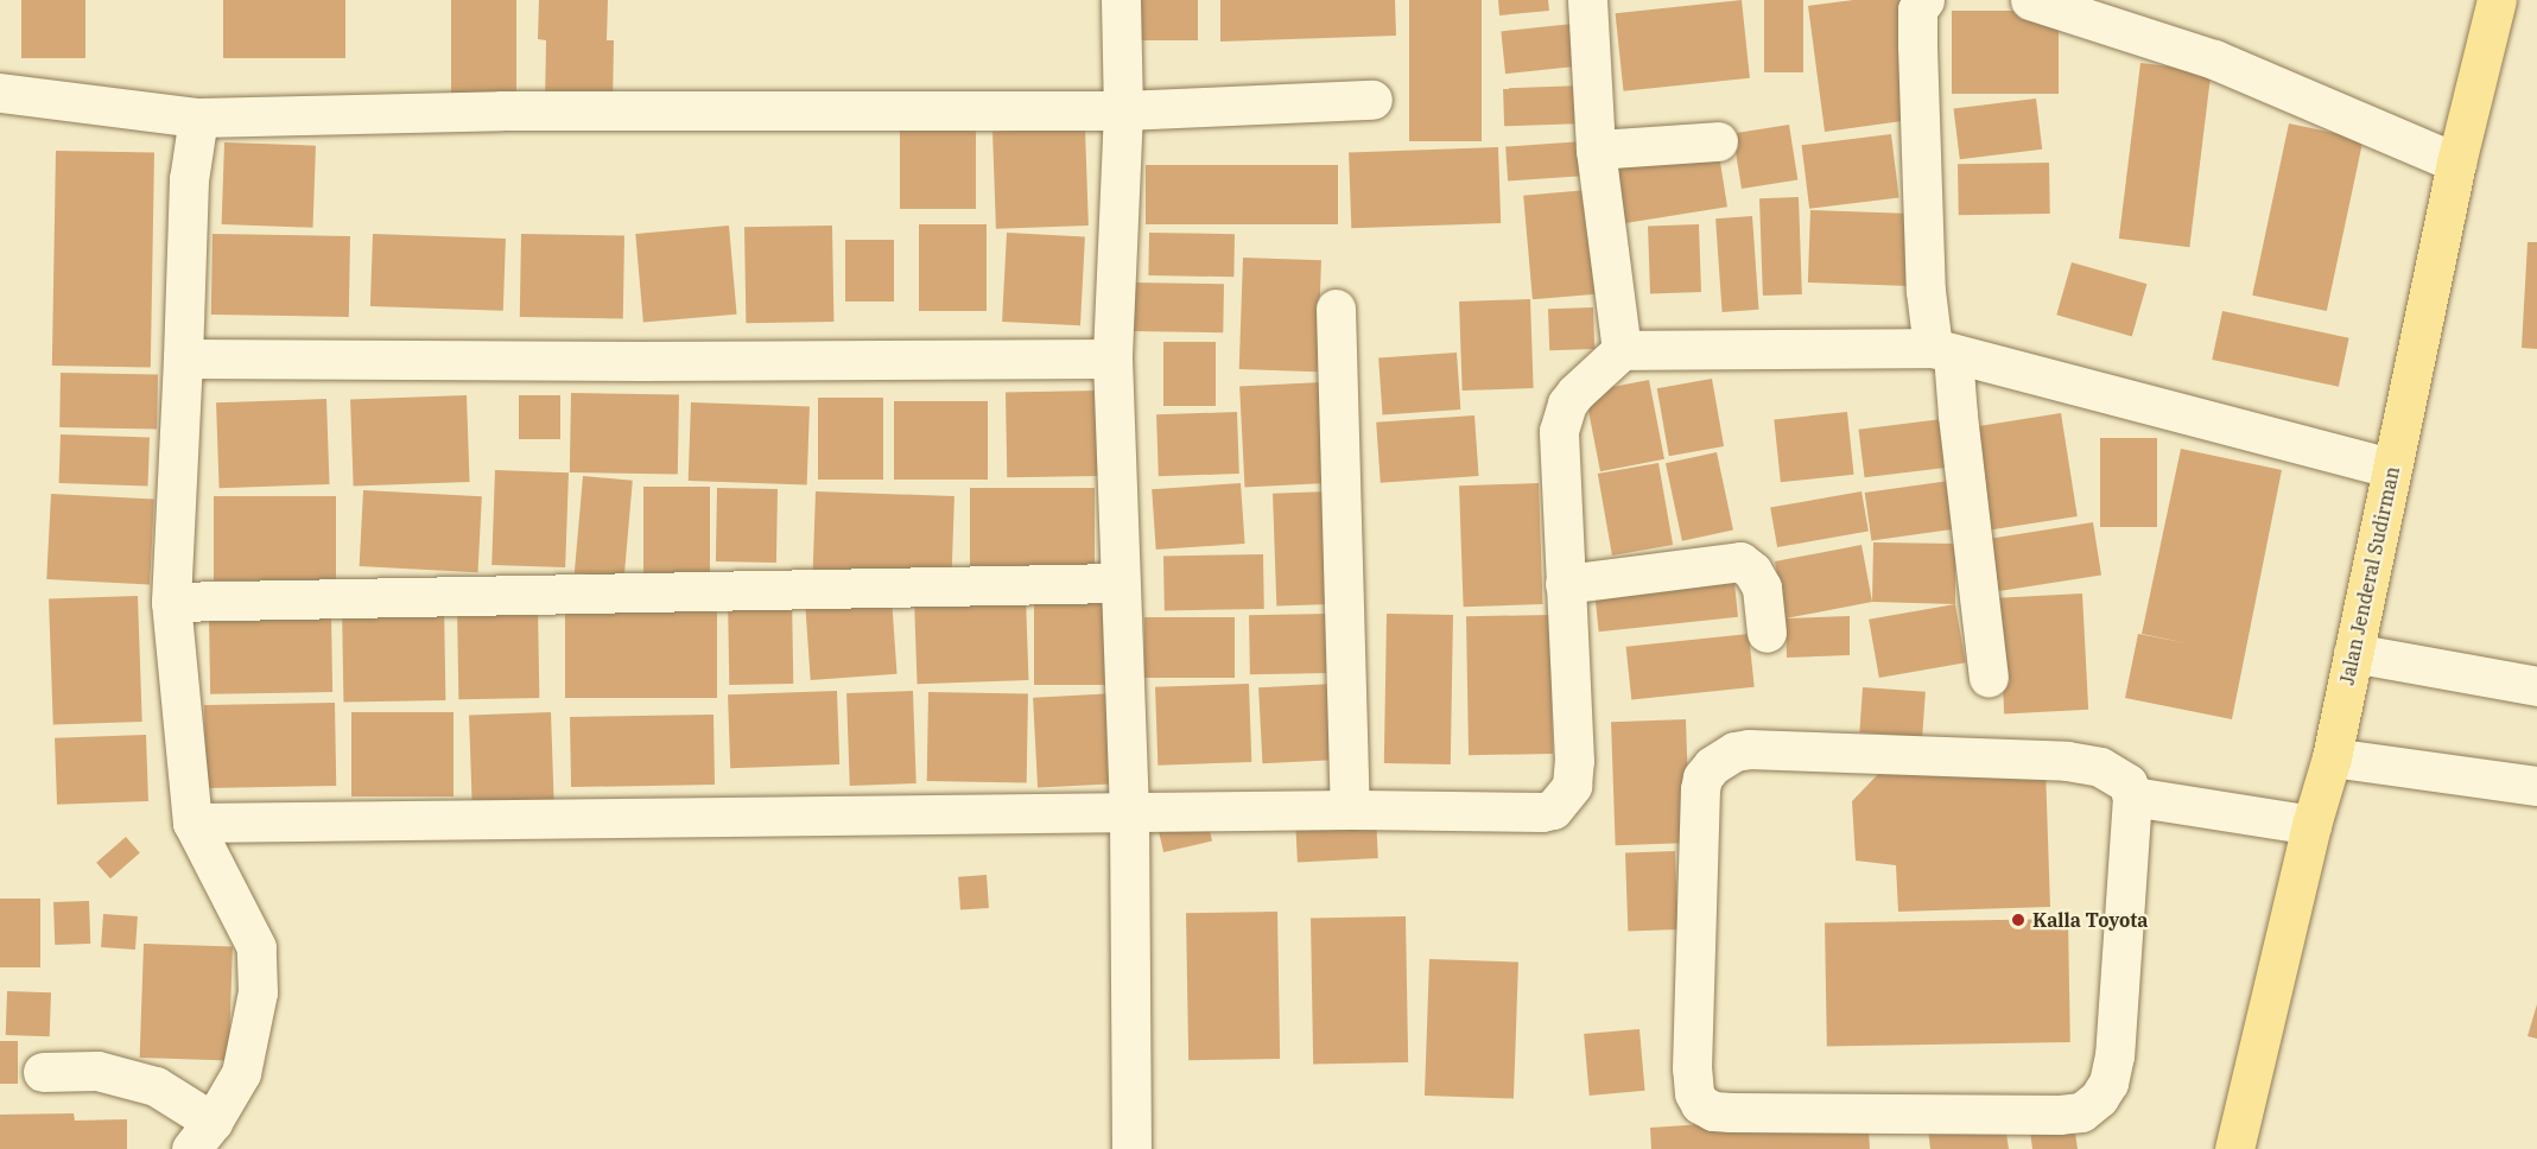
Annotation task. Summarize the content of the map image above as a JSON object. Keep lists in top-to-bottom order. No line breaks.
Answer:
{"streets":{"main road":["Jalan Jenderal Sudirman"]},"places":["Kalla Toyota"]}
